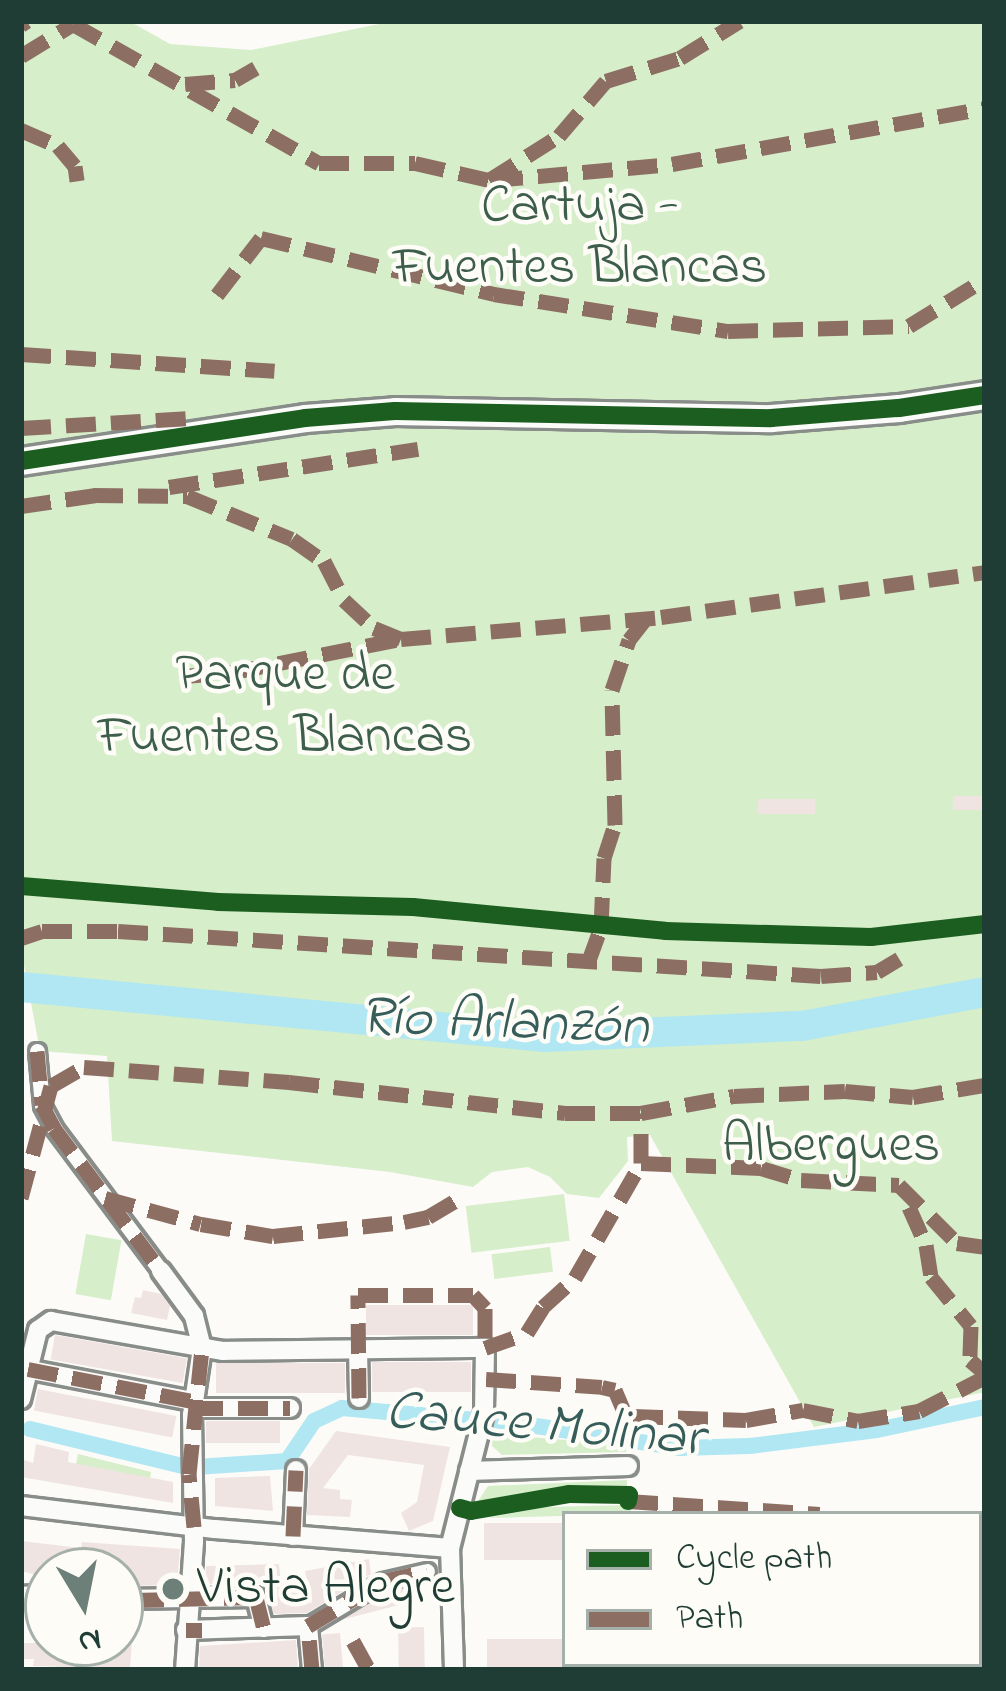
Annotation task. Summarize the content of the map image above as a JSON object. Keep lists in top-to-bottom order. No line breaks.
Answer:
{"water":["Río Arlanzón","Cauce Molinar"],"parks":["Cartuja - Fuentes Blancas","Parque de Fuentes Blancas","Albergues"],"places":["Vista Alegre"],"legend":["Cycle path","Path"],"north":"bottom"}
